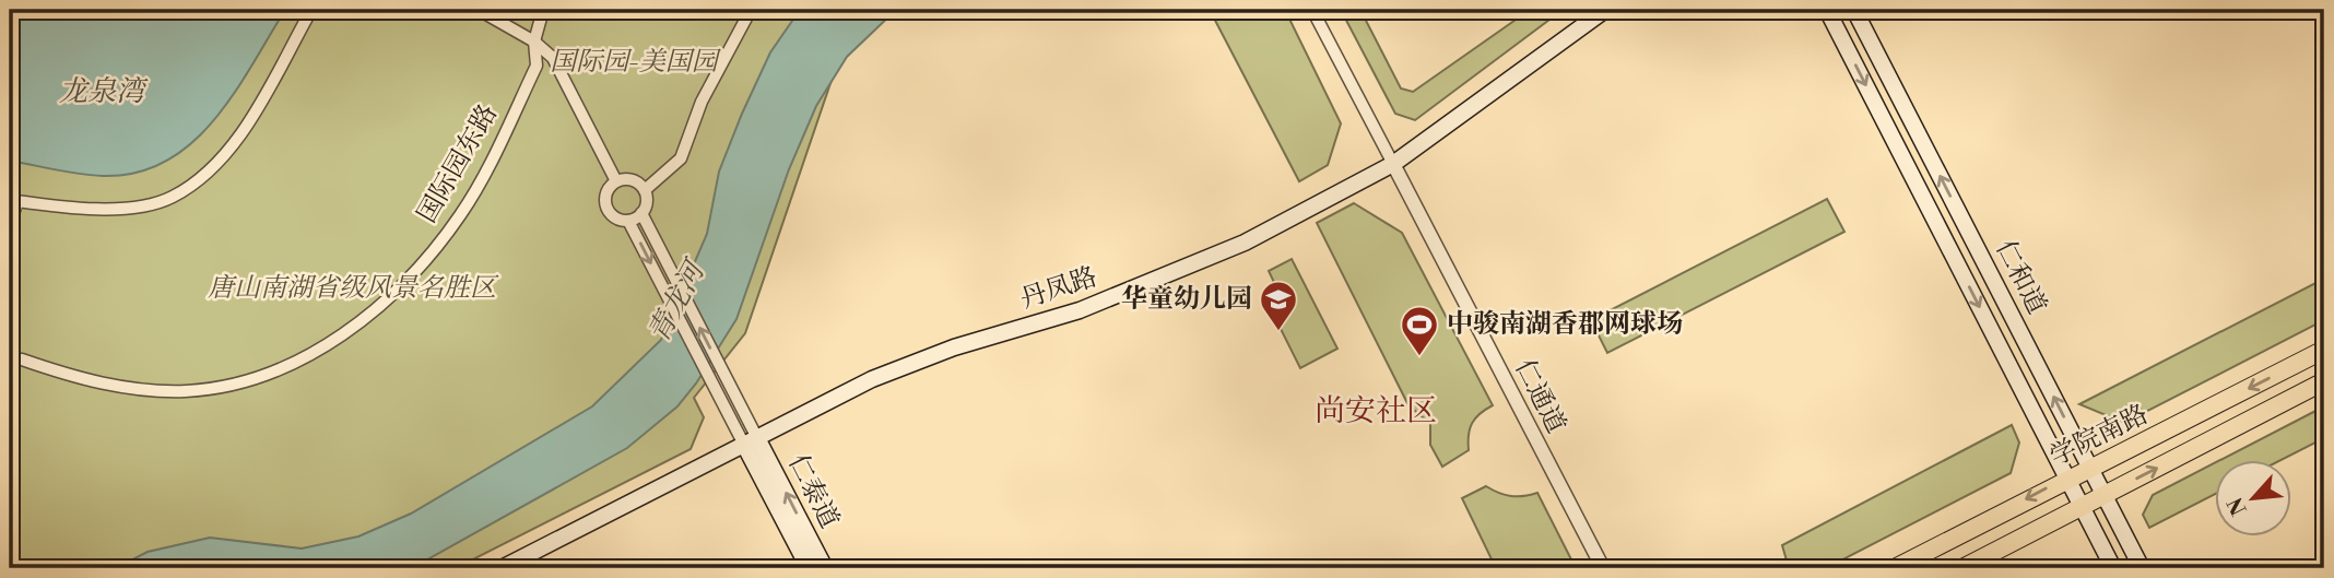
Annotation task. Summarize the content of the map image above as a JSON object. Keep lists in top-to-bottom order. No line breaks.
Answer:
{"streets":{"main road":["仁和道","丹凤路","学院南路","仁泰道"],"street":["国际园东路","仁通道"]},"crossings":[["仁和道","学院南路"],["丹凤路","仁通道"],["丹凤路","仁泰道"]],"districts":["尚安社区"],"water":["龙泉湾","青龙河"],"parks":["国际园-美国园","唐山南湖省级风景名胜区"],"places":{"school or university":["华童幼儿园"],"sports":["中骏南湖香郡网球场"]},"north":"bottom left"}
